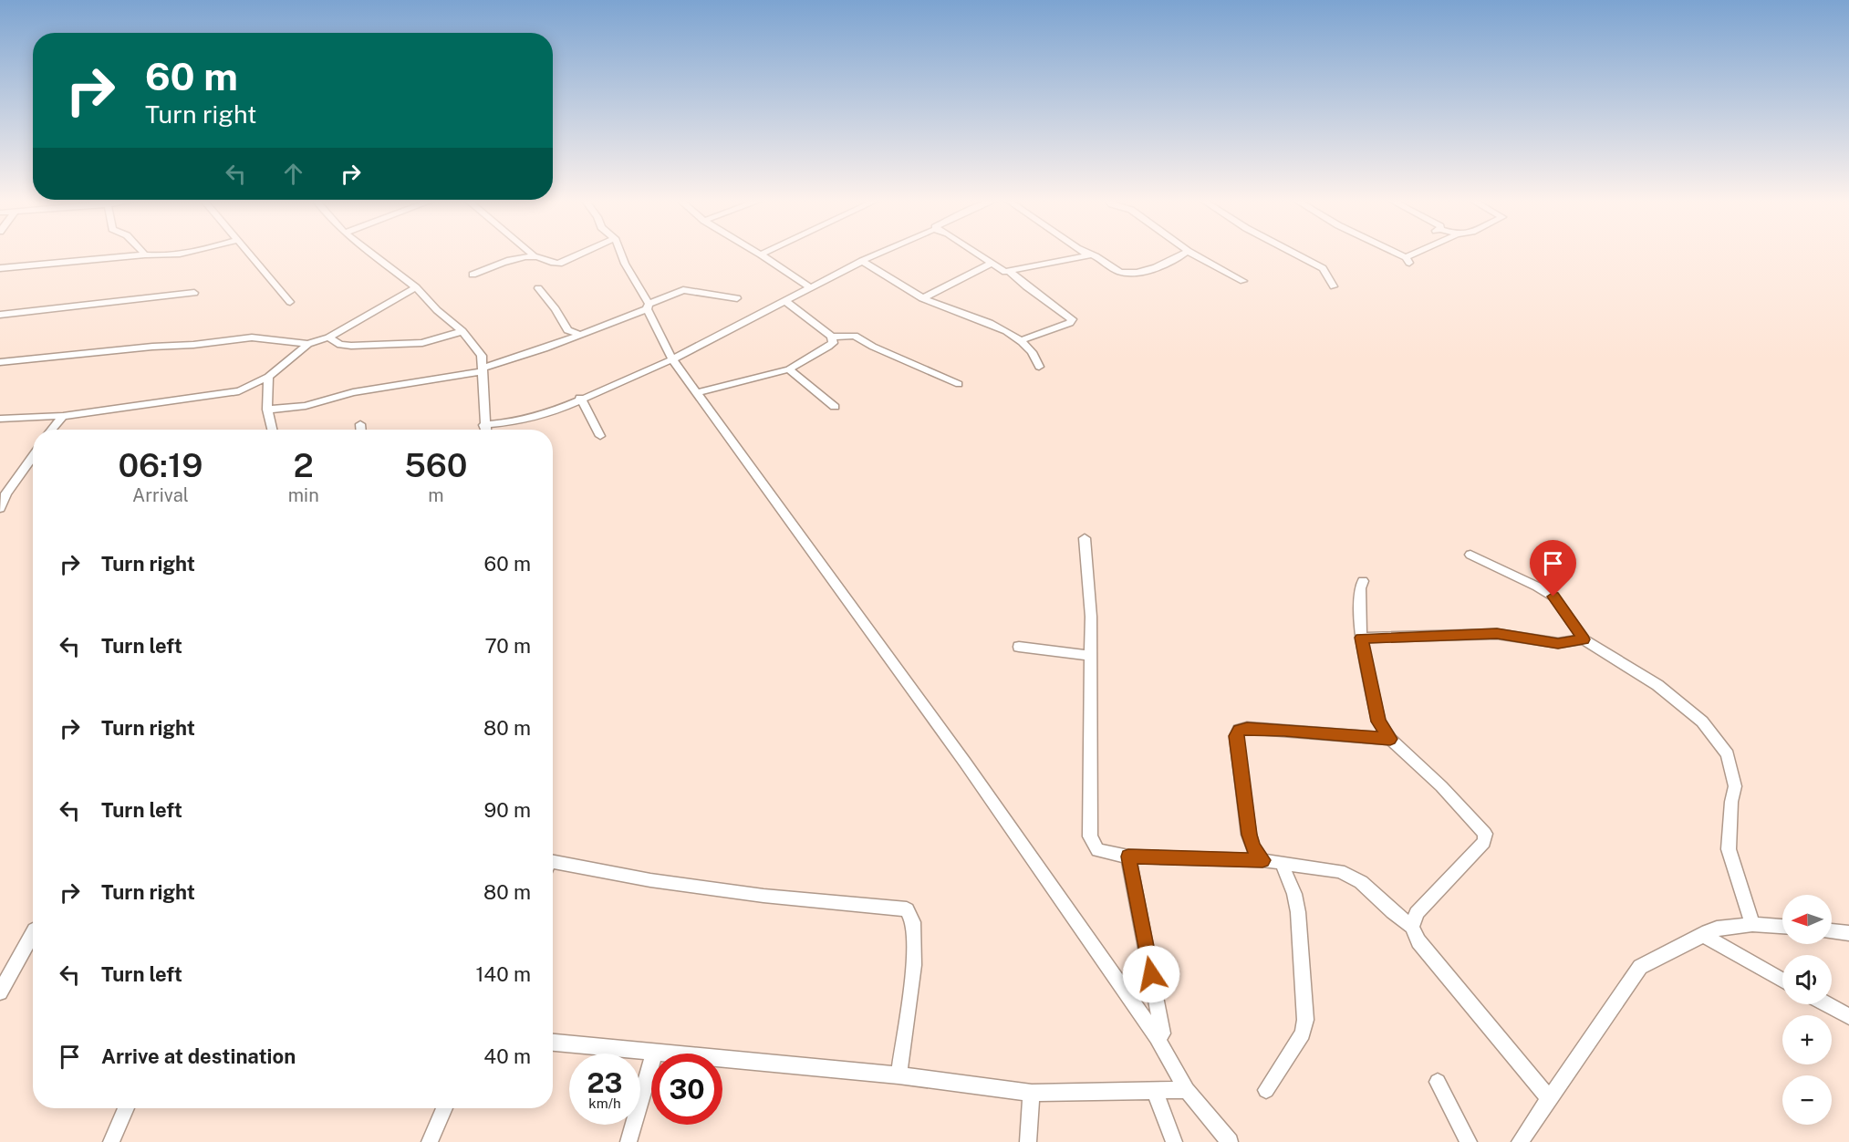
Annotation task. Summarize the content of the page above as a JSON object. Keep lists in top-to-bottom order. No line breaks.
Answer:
{"north":"left","page":{"turn":["60 m","Turn right"],"eta":["06:19","Arrival","2","min","560","m"],"list":[{"name":"Turn right","value":"60 m"},{"name":"Turn left","value":"70 m"},{"name":"Turn right","value":"80 m"},{"name":"Turn left","value":"90 m"},{"name":"Turn right","value":"80 m"},{"name":"Turn left","value":"140 m"},{"name":"Arrive at destination","value":"40 m"}],"map_buttons":["+","−"],"speed":"23 km/h","limit":"30"}}
